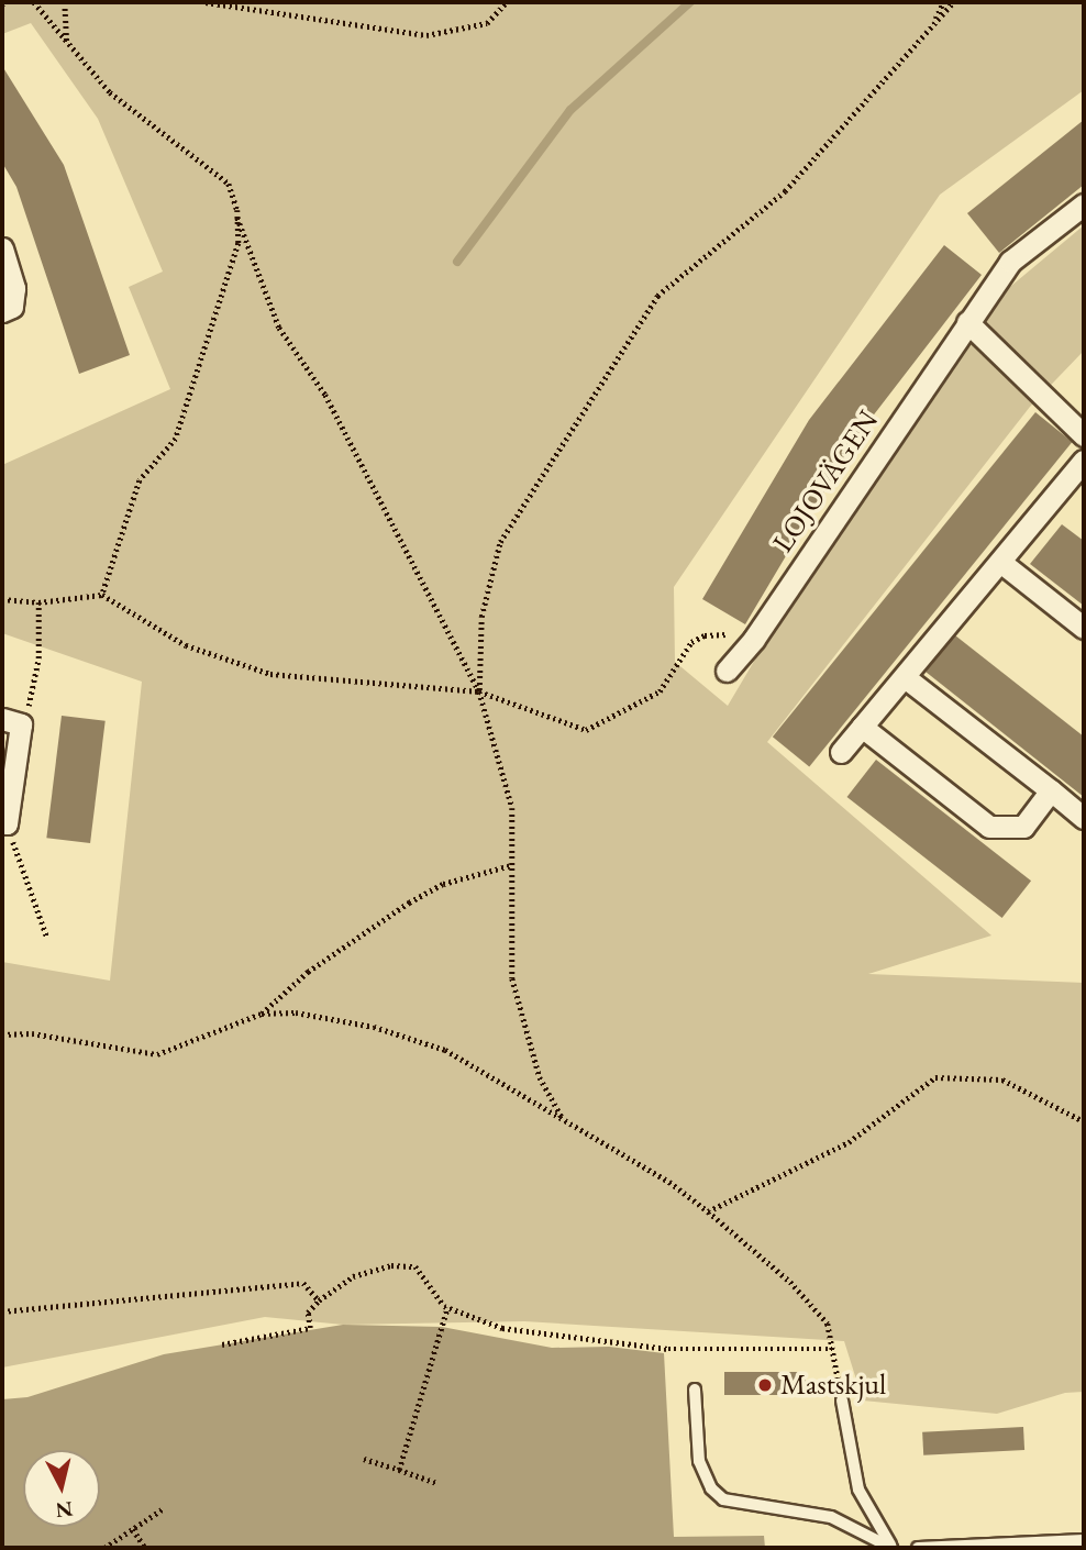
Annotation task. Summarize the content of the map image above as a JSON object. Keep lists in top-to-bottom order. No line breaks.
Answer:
{"streets":{"street":["LOJOVÄGEN"]},"places":["Mastskjul"],"north":"bottom"}
